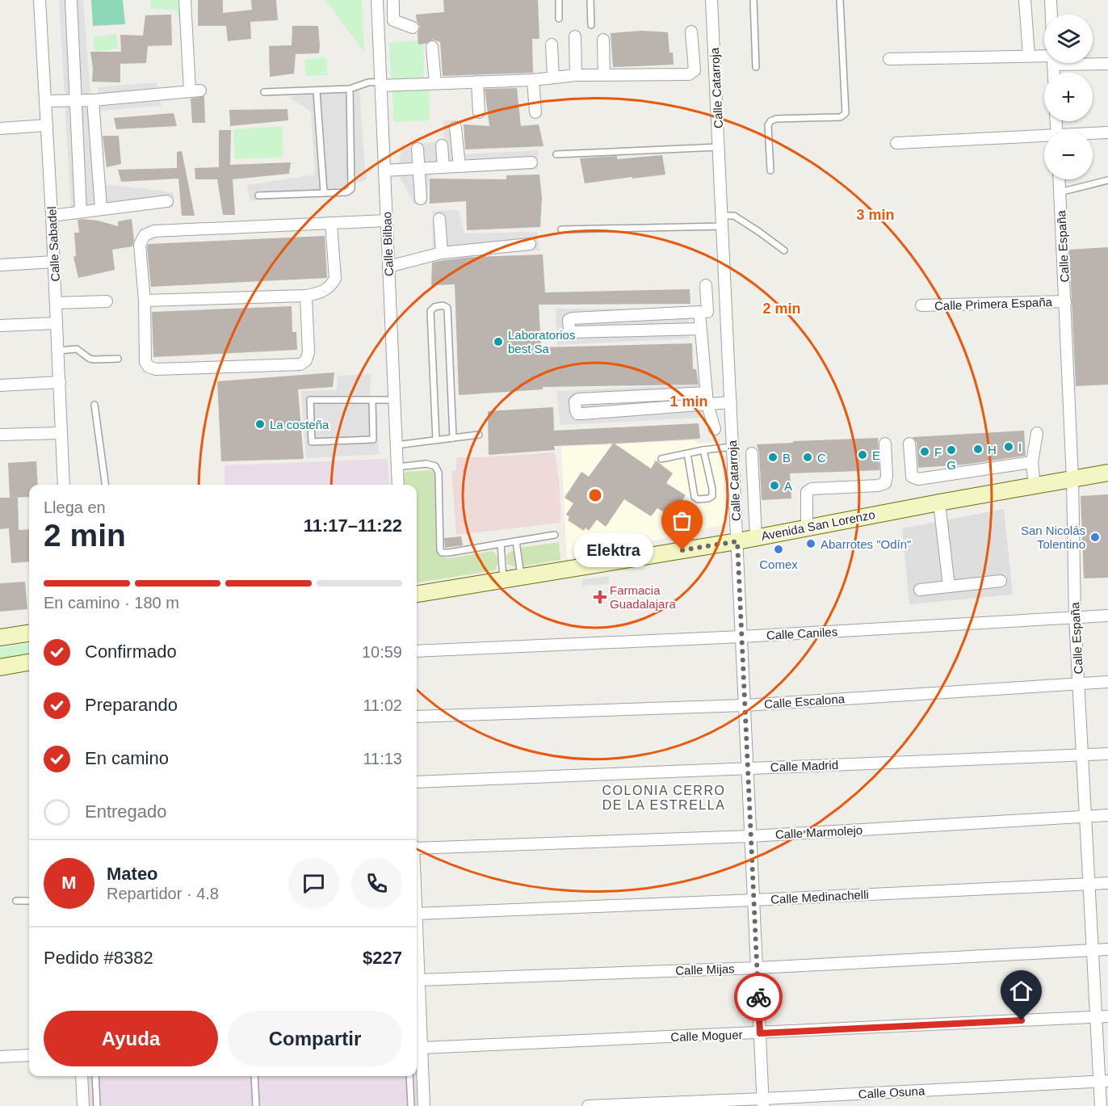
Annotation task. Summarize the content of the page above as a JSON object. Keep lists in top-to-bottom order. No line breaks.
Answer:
{"streets":{"main road":["Avenida San Lorenzo"],"street":["Calle Catarroja","Calle Sabadel","Calle Bilbao","Calle España","Calle Primera España","Calle Caniles","Calle Escalona","Calle Madrid","Calle Marmolejo","Calle Medinachelli","Calle Mijas","Calle Moguer","Calle Osuna"]},"crossings":[["Calle Catarroja","Avenida San Lorenzo"],["Calle Catarroja","Calle Caniles"],["Calle Catarroja","Calle Escalona"],["Calle Catarroja","Calle Madrid"],["Calle Catarroja","Calle Marmolejo"],["Calle Catarroja","Calle Medinachelli"],["Calle Catarroja","Calle Mijas"],["Calle Catarroja","Calle Moguer"],["Calle Catarroja","Calle Osuna"],["Calle España","Calle Primera España"],["Calle España","Avenida San Lorenzo"],["Calle España","Calle Caniles"],["Calle España","Calle Escalona"],["Calle España","Calle Madrid"],["Calle España","Calle Marmolejo"],["Calle España","Calle Medinachelli"],["Calle España","Calle Mijas"],["Calle España","Calle Moguer"],["Calle España","Calle Osuna"]],"districts":["COLONIA CERRO DE LA ESTRELLA"],"places":{"other":["Laboratorios best Sa","La costeña","I","H","G","F","E","B","C","A","San Nicolás Tolentino","Abarrotes \"Odín\"","Comex","Elektra"],"health":["Farmacia Guadalajara"]},"page":{"map_buttons":["+","−"],"heading":["2 min","Llega en","11:17–11:22"],"panel":["Mateo","Repartidor · 4.8","Pedido #8382","$227"],"bubble":"Elektra","bar":"En camino · 180 m","list":[["Confirmado","10:59"],["Preparando","11:02"],["En camino","11:13"],"Entregado"],"round":"M","buttons":["Ayuda","Compartir"]},"rings":["3 min","2 min","1 min"]}
